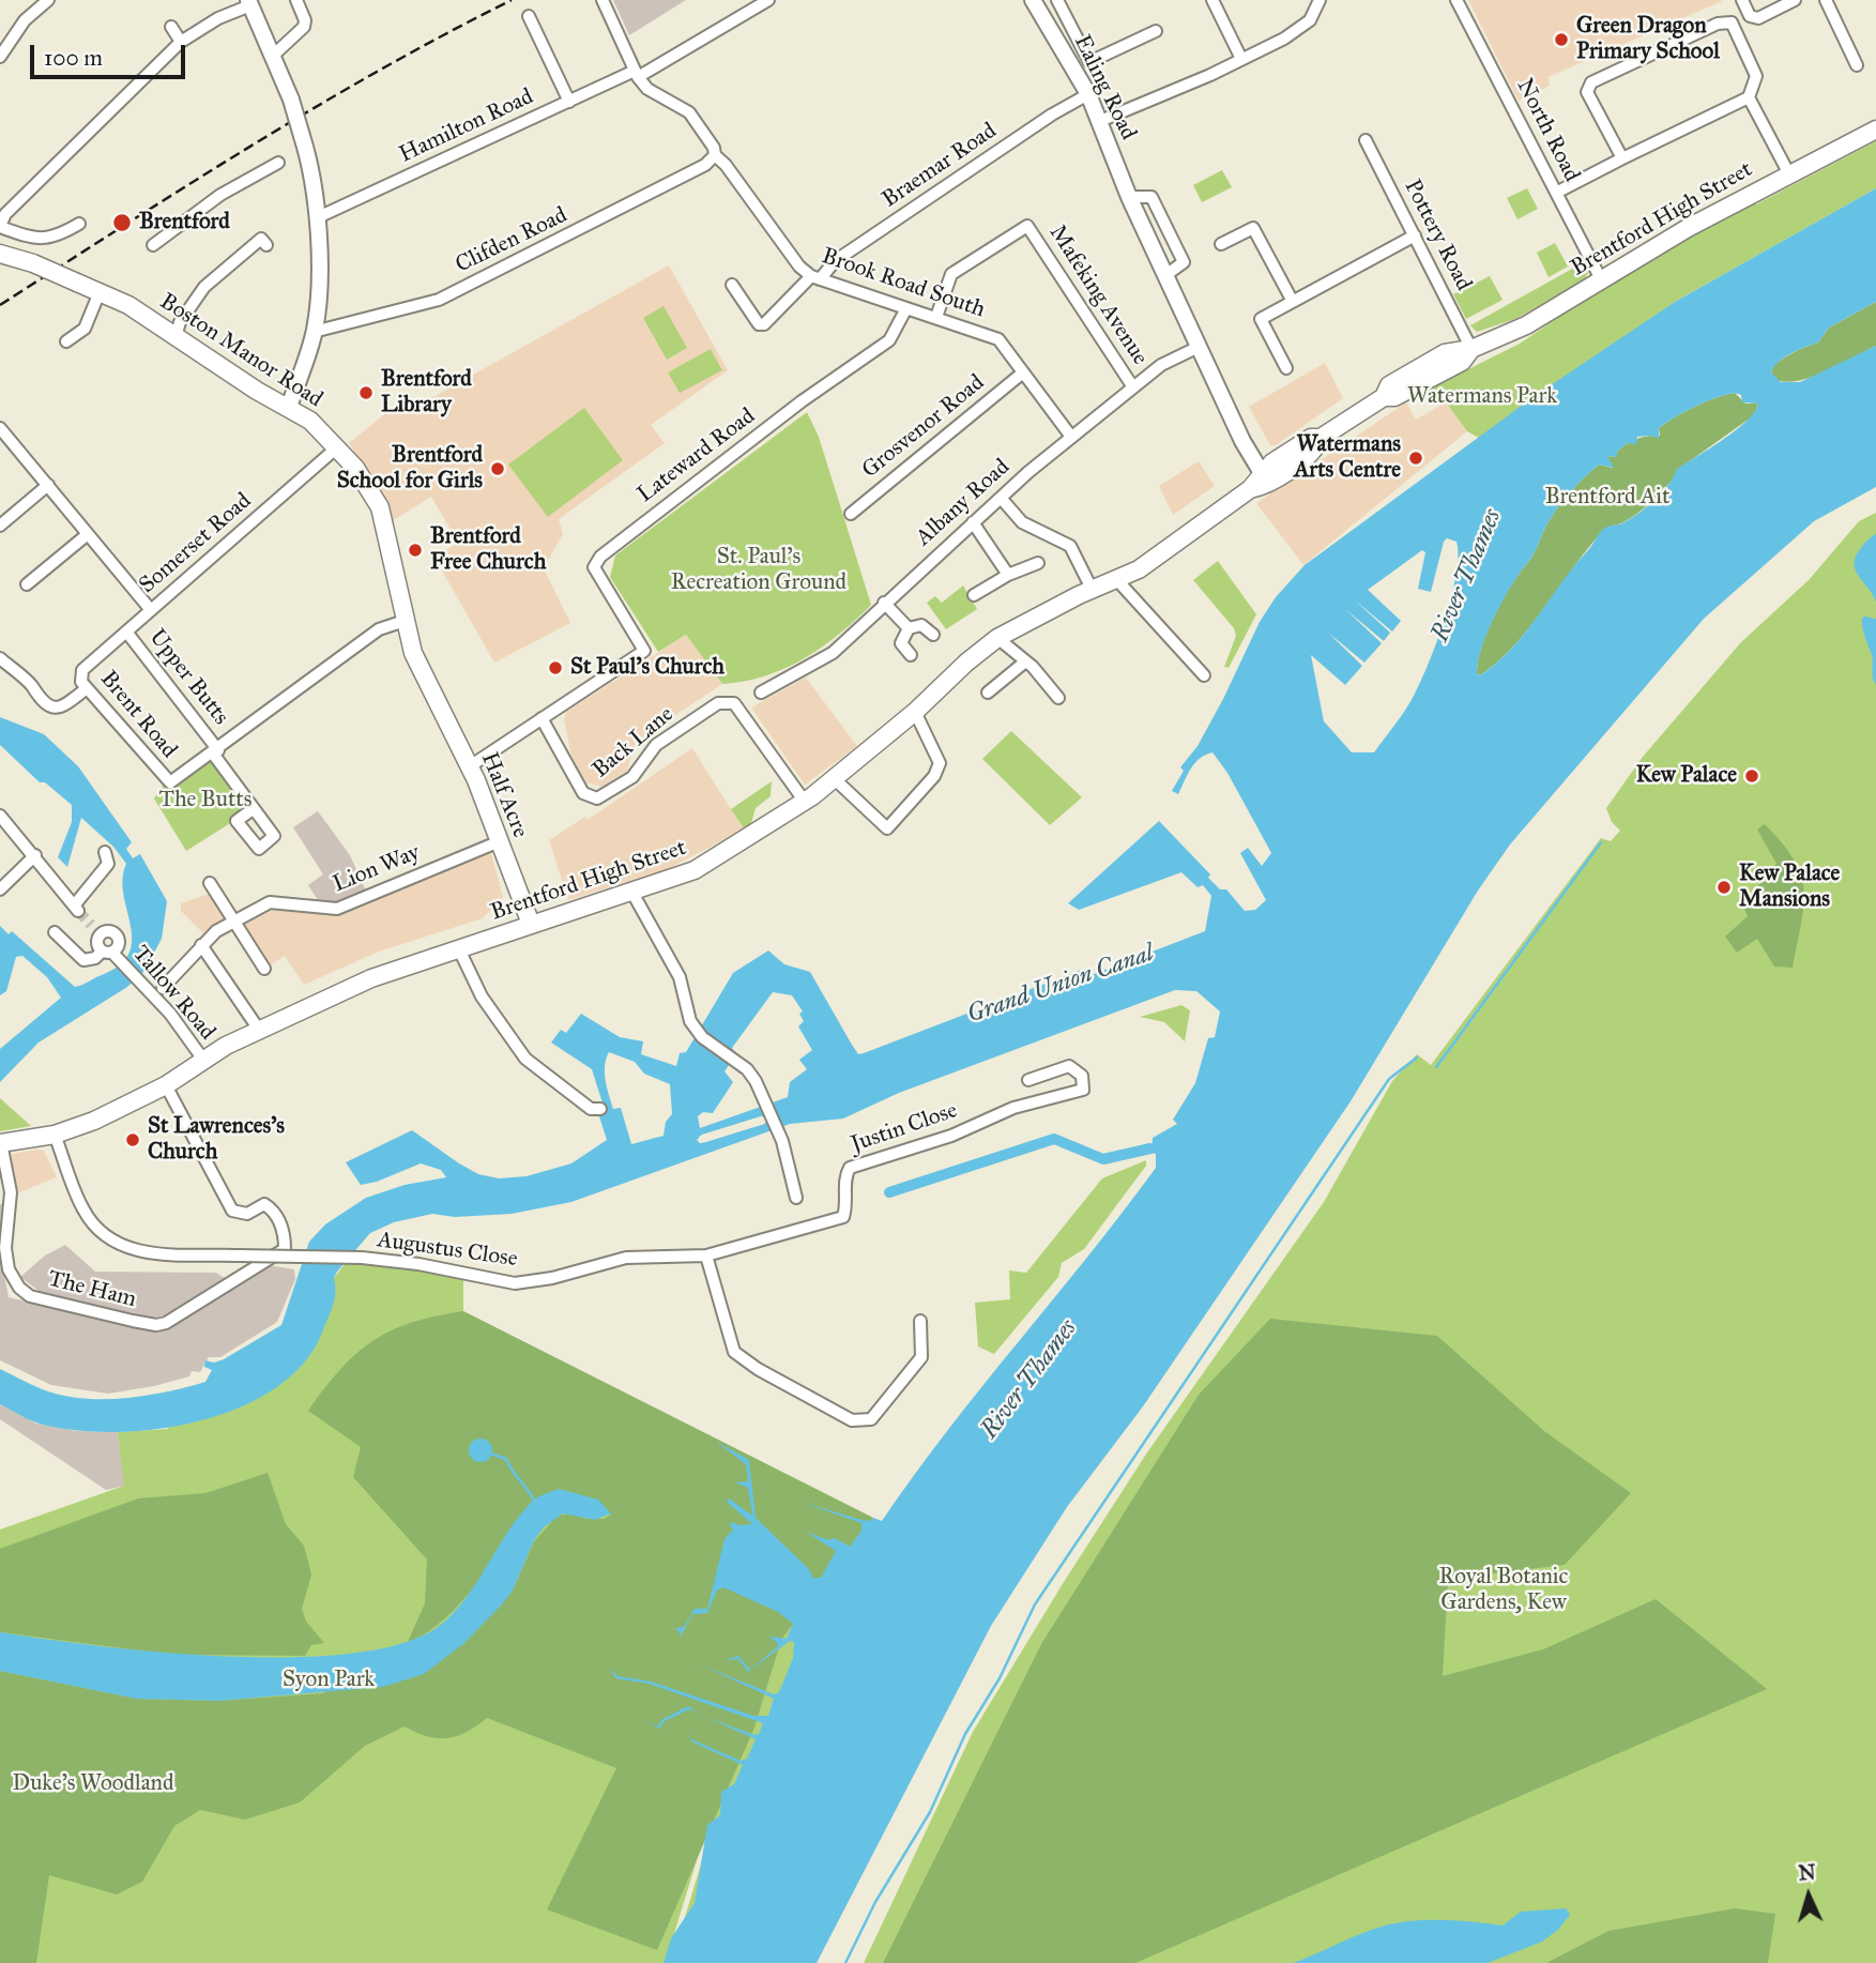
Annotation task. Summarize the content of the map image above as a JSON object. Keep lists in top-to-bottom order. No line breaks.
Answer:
{"streets":{"main road":["Ealing Road","Brentford High Street","Boston Manor Road","Half Acre"],"street":["Hamilton Road","North Road","Braemar Road","Pottery Road","Clifden Road","Brook Road South","Mafeking Avenue","Grosvenor Road","Lateward Road","Albany Road","Somerset Road","Upper Butts","Brent Road","Back Lane","Lion Way","Tallow Road","Justin Close","Augustus Close","The Ham"]},"crossings":[["Ealing Road","Braemar Road"],["Ealing Road","Brentford High Street"],["Ealing Road","Albany Road"],["Hamilton Road","Brook Road South"],["North Road","Brentford High Street"],["Braemar Road","Brook Road South"],["Brentford High Street","Pottery Road"],["Brentford High Street","Back Lane"],["Brentford High Street","Half Acre"],["Brentford High Street","Tallow Road"],["Brentford High Street","Augustus Close"],["Brentford High Street","The Ham"],["Clifden Road","Brook Road South"],["Brook Road South","Mafeking Avenue"],["Brook Road South","Grosvenor Road"],["Brook Road South","Lateward Road"],["Brook Road South","Albany Road"],["Mafeking Avenue","Albany Road"],["Boston Manor Road","Somerset Road"],["Boston Manor Road","Half Acre"],["Lateward Road","Back Lane"],["Somerset Road","Upper Butts"],["Somerset Road","Brent Road"],["Upper Butts","Brent Road"],["Half Acre","Lion Way"],["Justin Close","Augustus Close"]],"water":["River Thames","Grand Union Canal"],"parks":["Watermans Park","Brentford Ait","St. Paul's Recreation Ground","The Butts","Royal Botanic Gardens, Kew","Syon Park","Duke's Woodland"],"places":["Green Dragon Primary School","Brentford","Brentford Library","Watermans Arts Centre","Brentford School for Girls","Brentford Free Church","St Paul's Church","Kew Palace","Kew Palace Mansions","St Lawrences's Church"],"scale_bar":"100 m","north":"top"}
